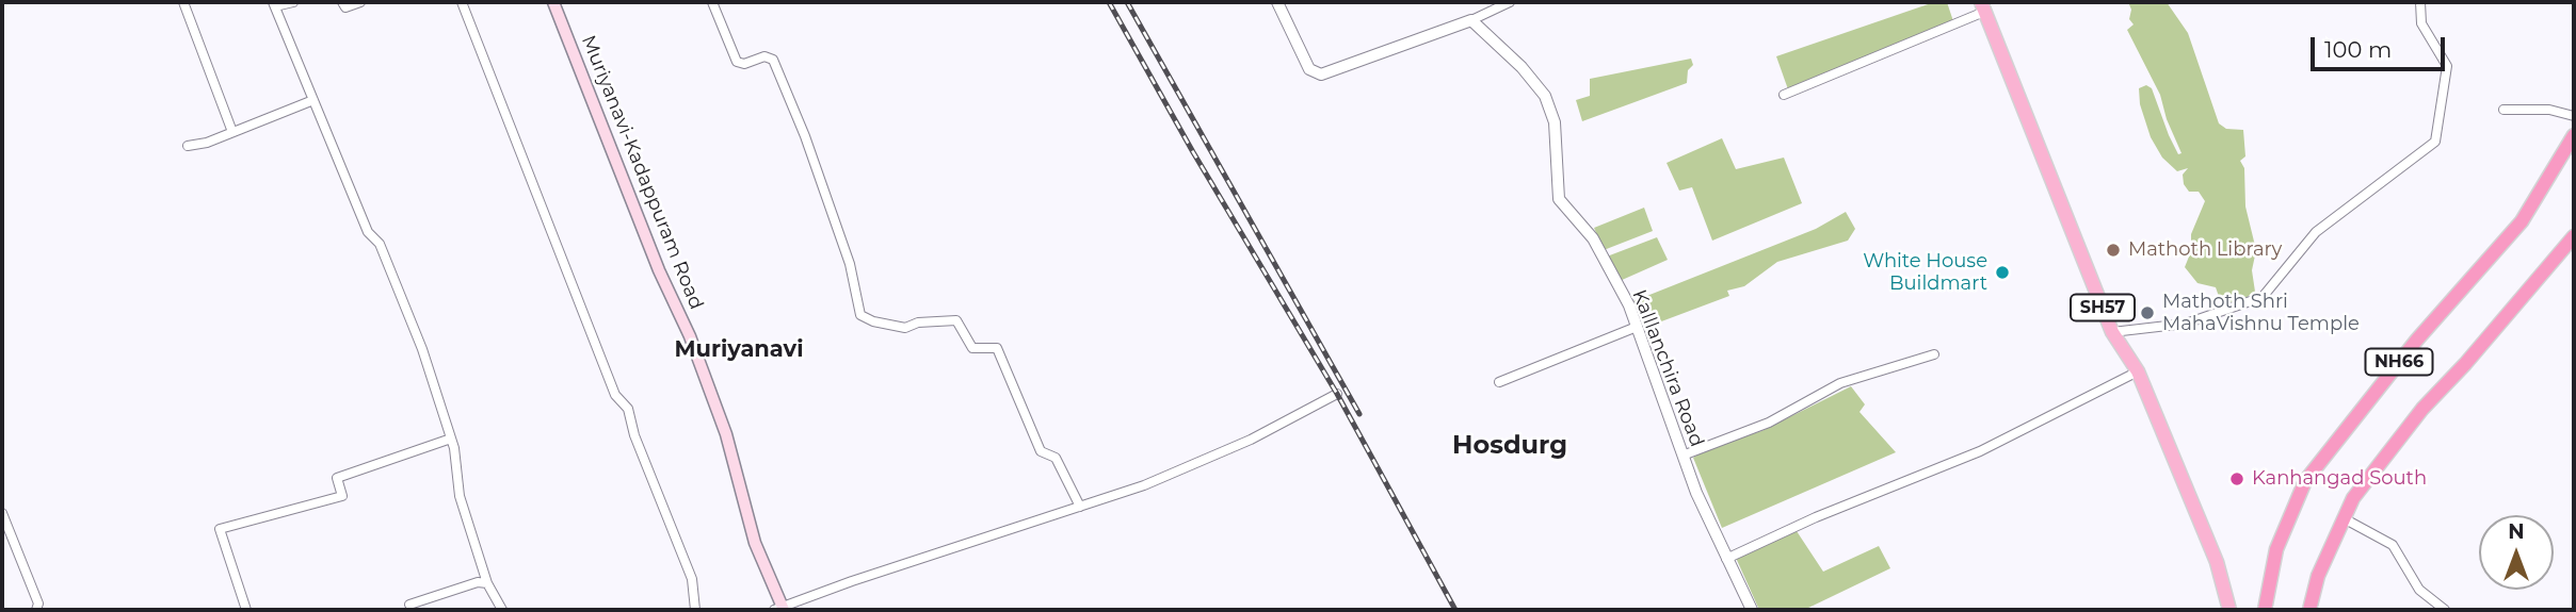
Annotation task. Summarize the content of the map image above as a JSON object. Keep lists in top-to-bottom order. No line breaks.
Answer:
{"streets":{"highway":["NH66"],"main road":["Muriyanavi-Kadappuram Road","SH57"],"street":["Kalllanchira Road"]},"districts":["Muriyanavi","Hosdurg"],"places":["Mathoth Library","White House Buildmart","Mathoth Shri MahaVishnu Temple","Kanhangad South"],"scale_bar":"100 m","north":"top"}
